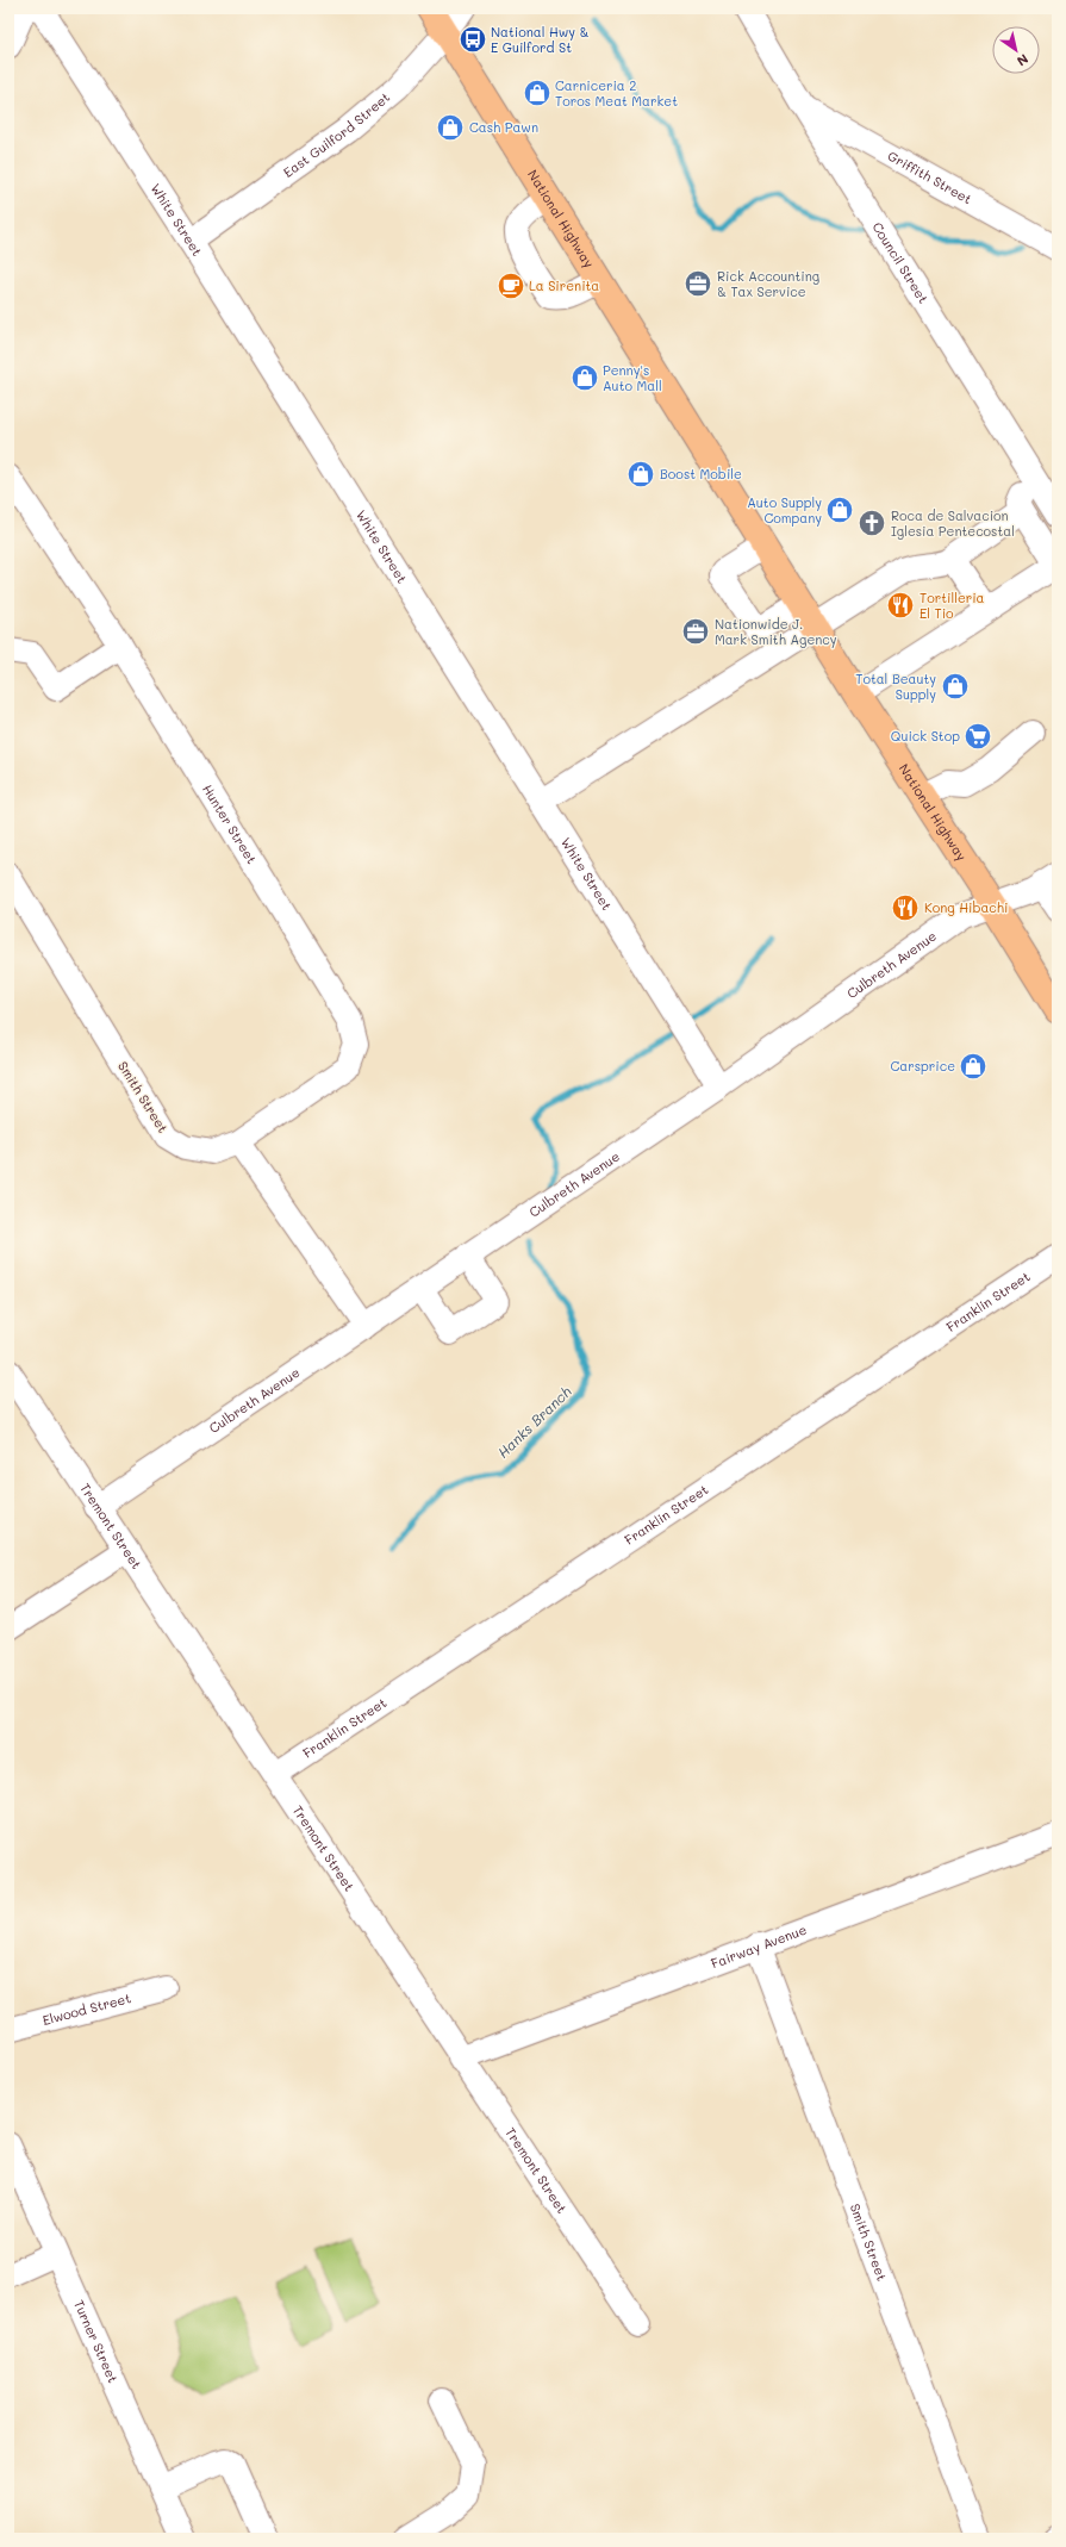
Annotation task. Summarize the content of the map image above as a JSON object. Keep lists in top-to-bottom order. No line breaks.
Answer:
{"streets":{"main road":["National Highway"],"street":["East Guilford Street","Griffith Street","White Street","Council Street","Hunter Street","Culbreth Avenue","Smith Street","Franklin Street","Tremont Street","Fairway Avenue","Elwood Street","Turner Street"]},"crossings":[["East Guilford Street","White Street"],["East Guilford Street","National Highway"],["Griffith Street","Council Street"],["White Street","Culbreth Avenue"],["National Highway","Culbreth Avenue"],["Hunter Street","Smith Street"],["Culbreth Avenue","Tremont Street"],["Smith Street","Fairway Avenue"],["Franklin Street","Tremont Street"],["Tremont Street","Fairway Avenue"]],"water":["Hanks Branch"],"places":{"bus stop":["National Hwy & E Guilford St"],"shop":["Carniceria 2 Toros Meat Market","Cash Pawn","Penny's Auto Mall","Boost Mobile","Auto Supply Company","Total Beauty Supply","Carsprice"],"office":["Rick Accounting & Tax Service","Nationwide J. Mark Smith Agency"],"cafe":["La Sirenita"],"church":["Roca de Salvacion Iglesia Pentecostal"],"restaurant":["Tortilleria El Tio","Kong Hibachi"],"supermarket":["Quick Stop"]},"north":"bottom right"}
